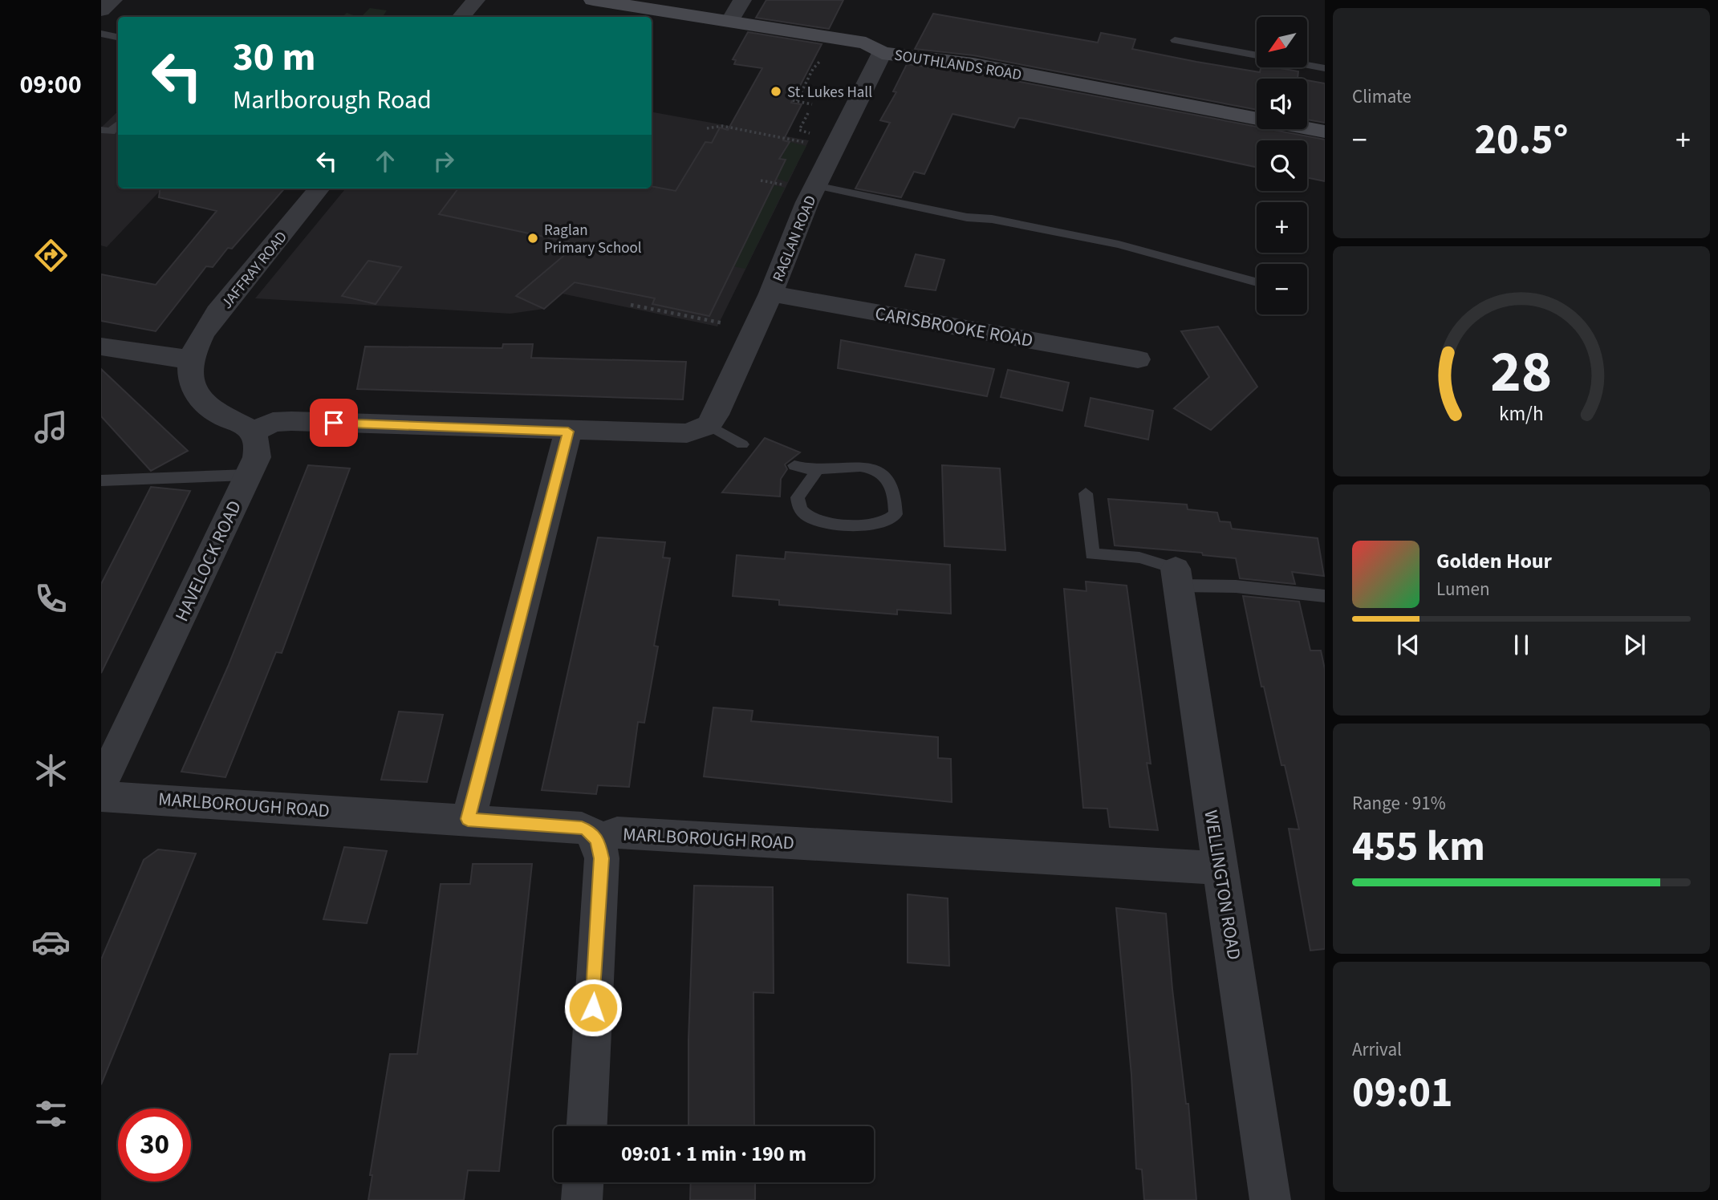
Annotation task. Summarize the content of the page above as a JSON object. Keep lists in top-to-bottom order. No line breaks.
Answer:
{"streets":{"street":["SOUTHLANDS ROAD","RAGLAN ROAD","JAFFRAY ROAD","CARISBROOKE ROAD","HAVELOCK ROAD","MARLBOROUGH ROAD","WELLINGTON ROAD"]},"crossings":[["SOUTHLANDS ROAD","RAGLAN ROAD"],["RAGLAN ROAD","CARISBROOKE ROAD"],["MARLBOROUGH ROAD","WELLINGTON ROAD"]],"places":["St. Lukes Hall","Raglan Primary School"],"north":"bottom left","page":{"tabs":"09:00","tile":["Climate",["Range · 91%","455 km"],["Arrival","09:01"]],"map_buttons":["+","−"],"turn":["30 m","Marlborough Road"],"heat":["−","20.5°","+"],"song":["Golden Hour","Lumen"],"limit":"30","trip":"09:01 · 1 min · 190 m","gauge":["28","km/h"]}}
